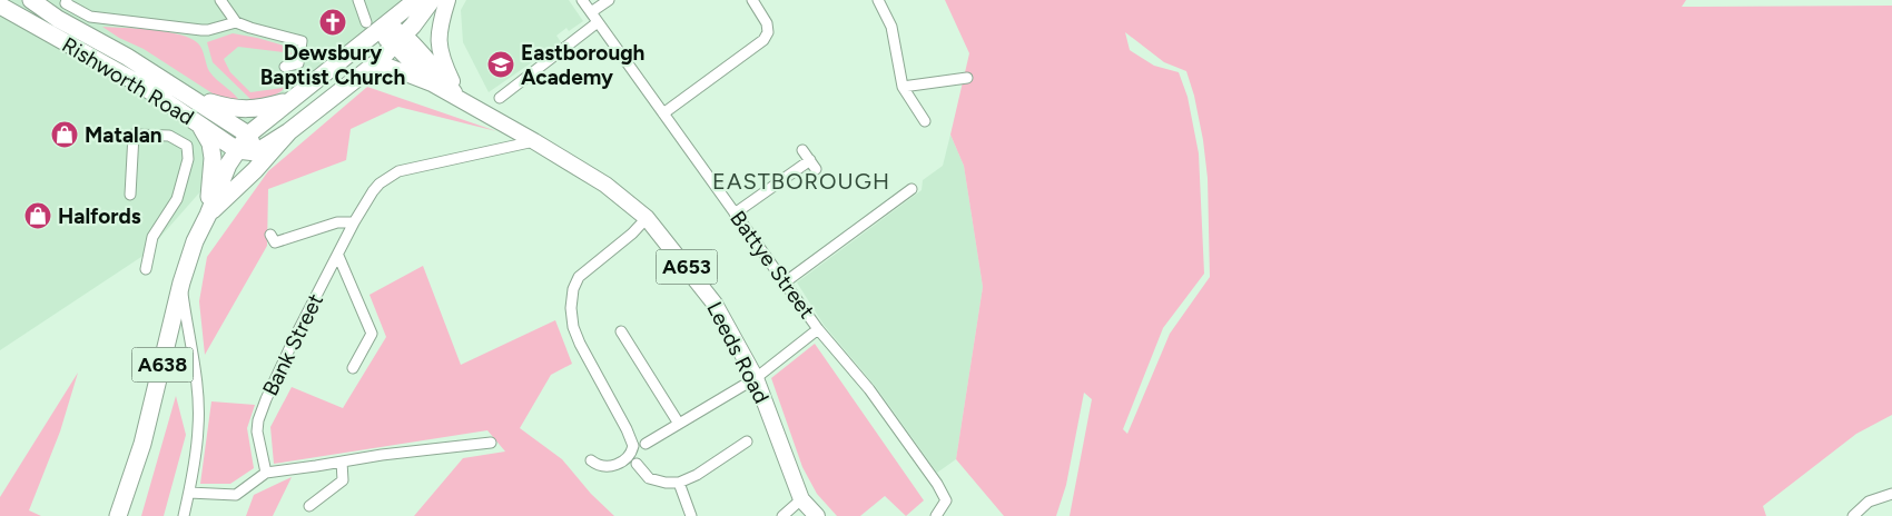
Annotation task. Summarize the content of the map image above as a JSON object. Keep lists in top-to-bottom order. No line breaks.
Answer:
{"streets":{"highway":["Rishworth Road","A638"],"main road":["A653","Leeds Road"],"street":["Battye Street","Bank Street"]},"crossings":[["Rishworth Road","A638"],["Bank Street","Leeds Road"],["Leeds Road","A638"]],"districts":["EASTBOROUGH"],"places":{"church":["Dewsbury Baptist Church"],"school or university":["Eastborough Academy"],"shop":["Matalan","Halfords"]}}
